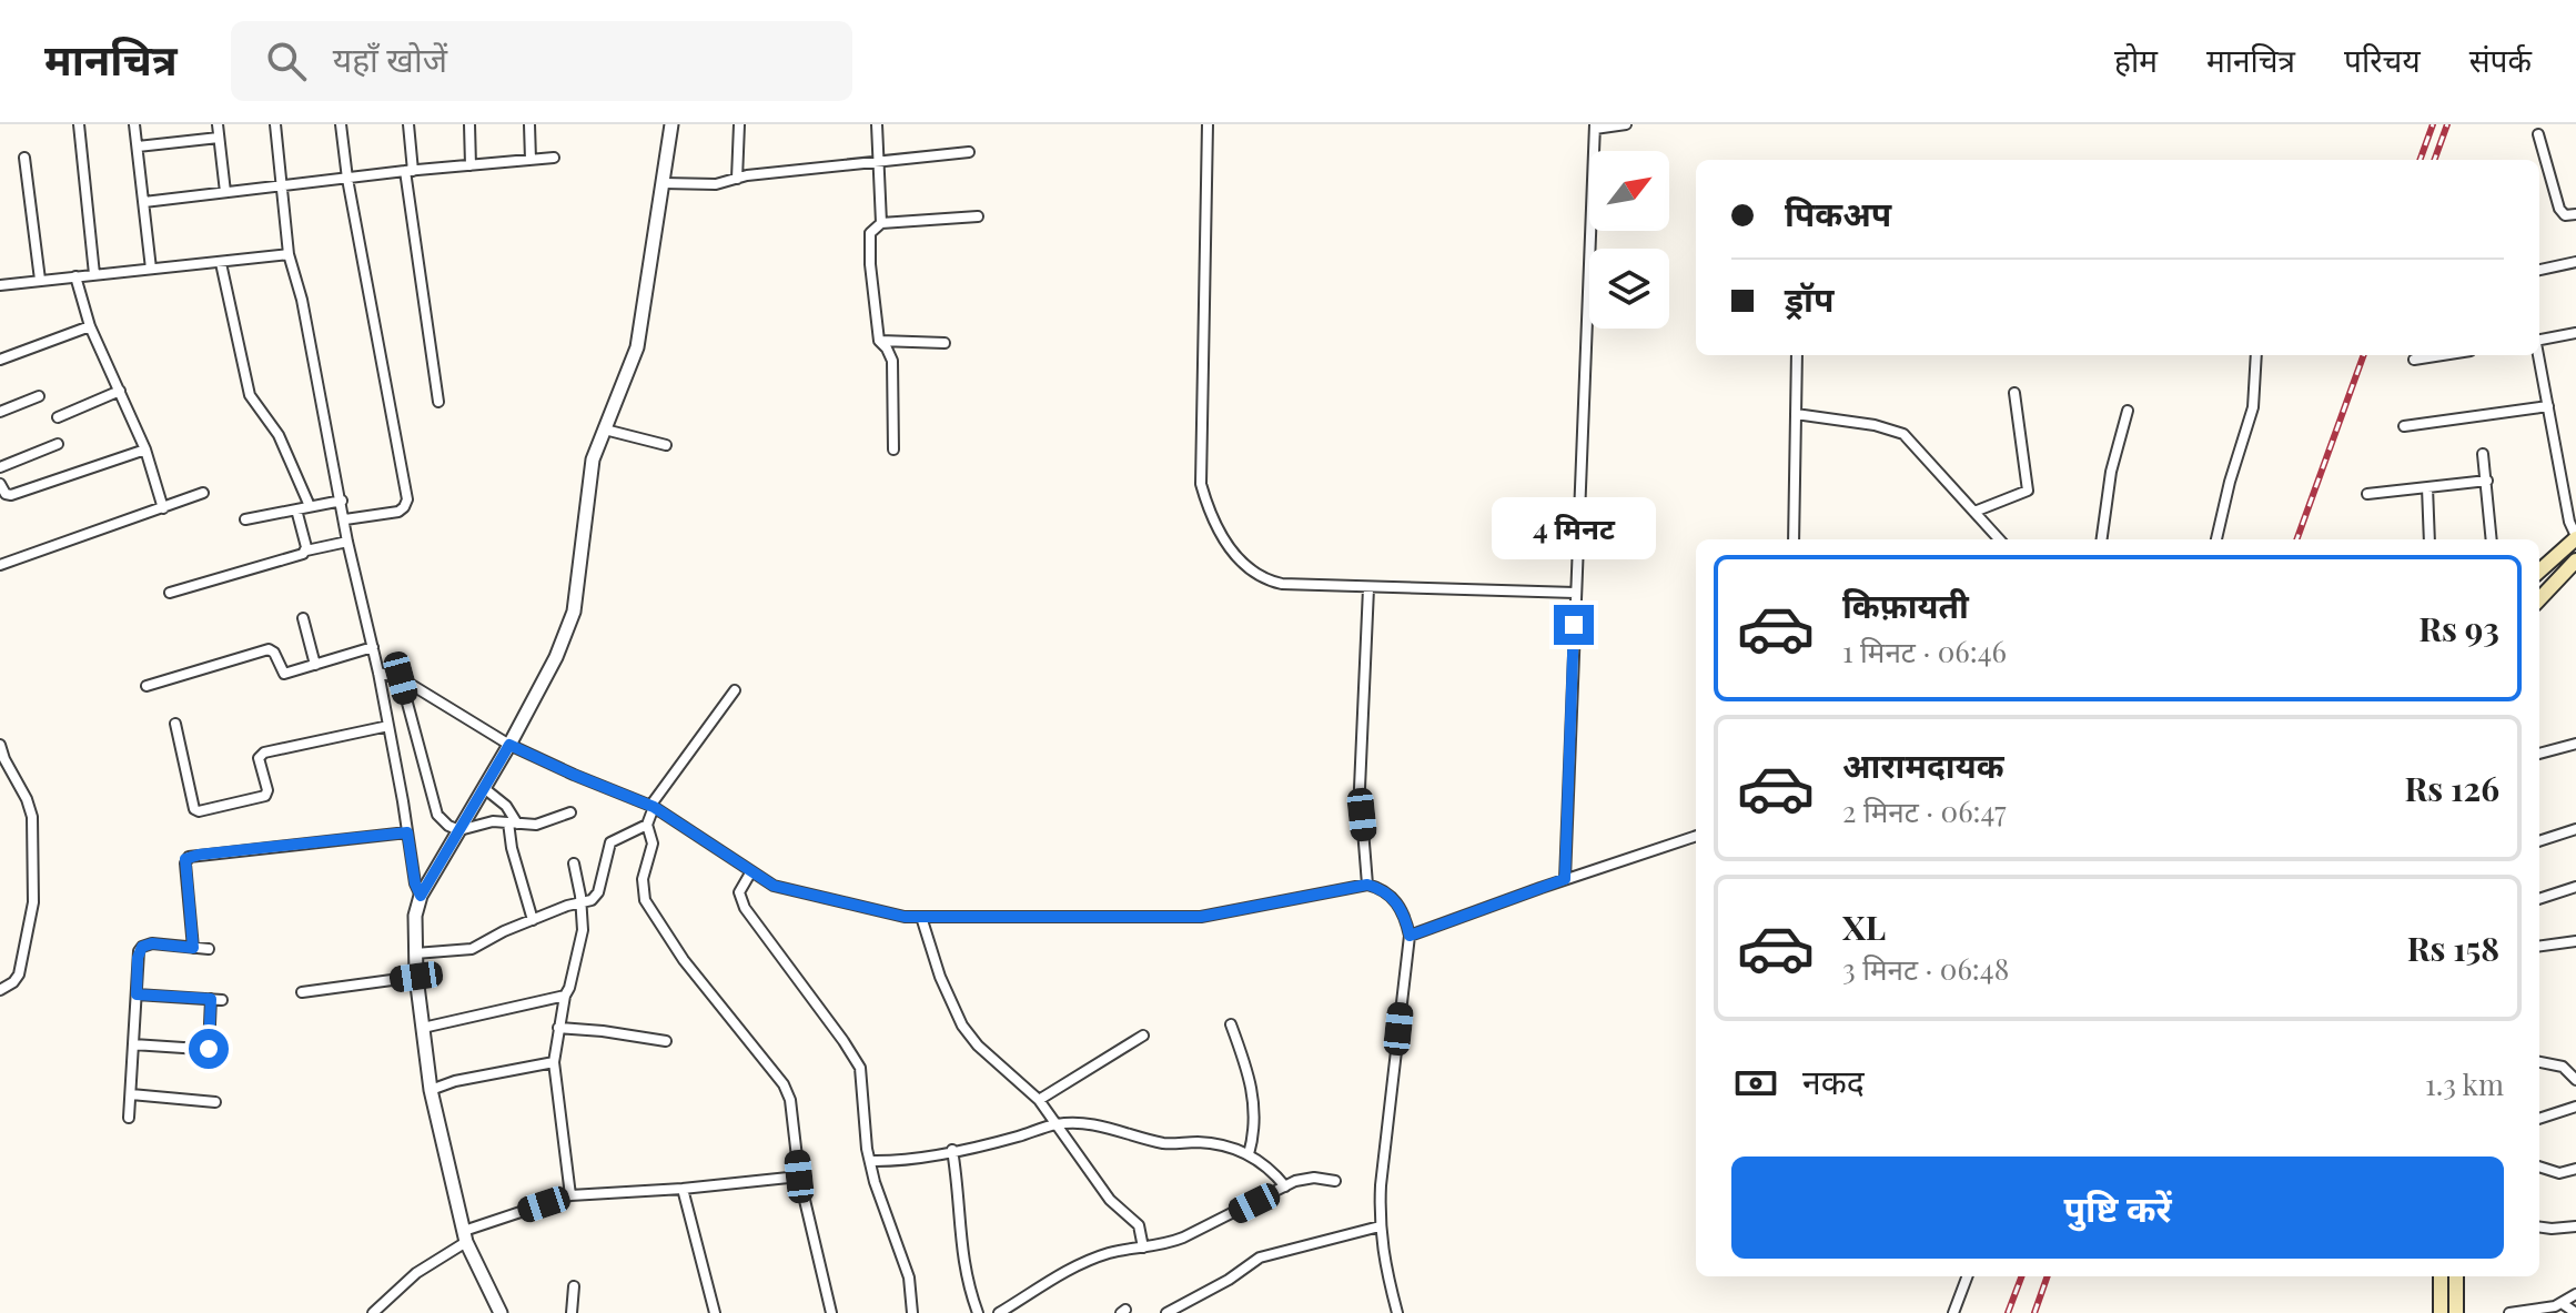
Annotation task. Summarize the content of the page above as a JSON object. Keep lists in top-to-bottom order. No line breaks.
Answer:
{"north":"top right","page":{"header":"मानचित्र","search":"यहाँ खोजें","nav":["होम","मानचित्र","परिचय","संपर्क"],"banner":["पिकअप","ड्रॉप"],"bubble":"4 मिनट","list":[{"name":"किफ़ायती","note":"1 मिनट · 06:46","value":"Rs 93"},{"name":"आरामदायक","note":"2 मिनट · 06:47","value":"Rs 126"},{"name":"XL","note":"3 मिनट · 06:48","value":"Rs 158"}],"pay":["नकद","1.3 km"],"buttons":"पुष्टि करें"}}
